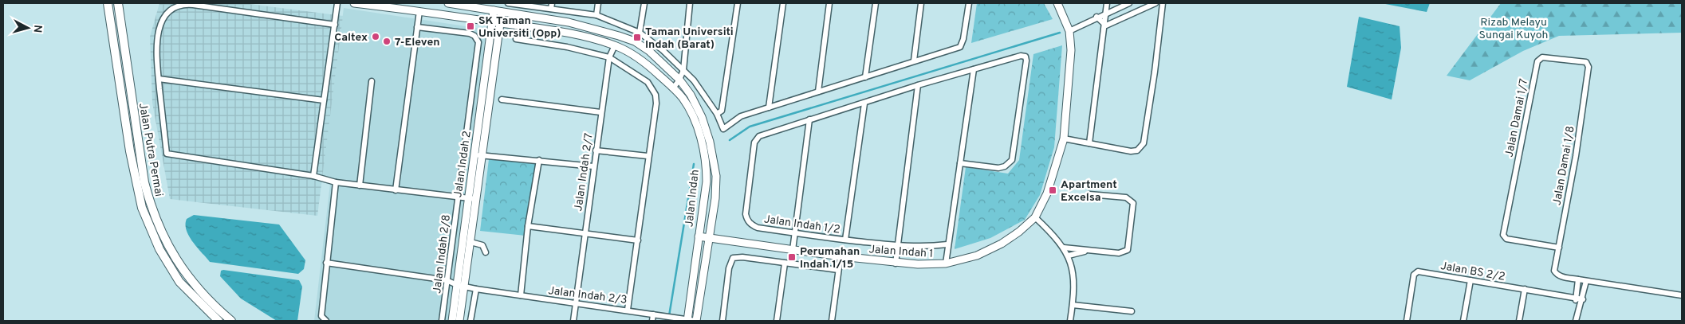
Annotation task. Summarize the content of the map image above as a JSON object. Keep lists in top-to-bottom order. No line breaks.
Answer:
{"streets":{"main road":["Jalan Putra Permai"],"street":["Jalan Damai 1/7","Jalan Indah 2","Jalan Damai 1/8","Jalan Indah 2/7","Jalan Indah","Jalan Indah 1/2","Jalan Indah 1","Jalan Indah 2/8","Jalan BS 2/2","Jalan Indah 2/3"]},"crossings":[["Jalan Damai 1/7","Jalan Damai 1/8"],["Jalan Indah 2","Jalan Indah"],["Jalan Indah 2","Jalan Indah 2/3"],["Jalan Indah 2/7","Jalan Indah"],["Jalan Indah 2/7","Jalan Indah 2/3"],["Jalan Indah","Jalan Indah 1"],["Jalan Indah","Jalan Indah 2/3"],["Jalan Indah 2/8","Jalan Indah 2/3"]],"parks":["Rizab Melayu Sungai Kuyoh"],"places":{"transit":["SK Taman Universiti (Opp)","Taman Universiti Indah (Barat)","Apartment Excelsa","Perumahan Indah 1/15"],"other":["Caltex","7-Eleven"]},"north":"right"}
